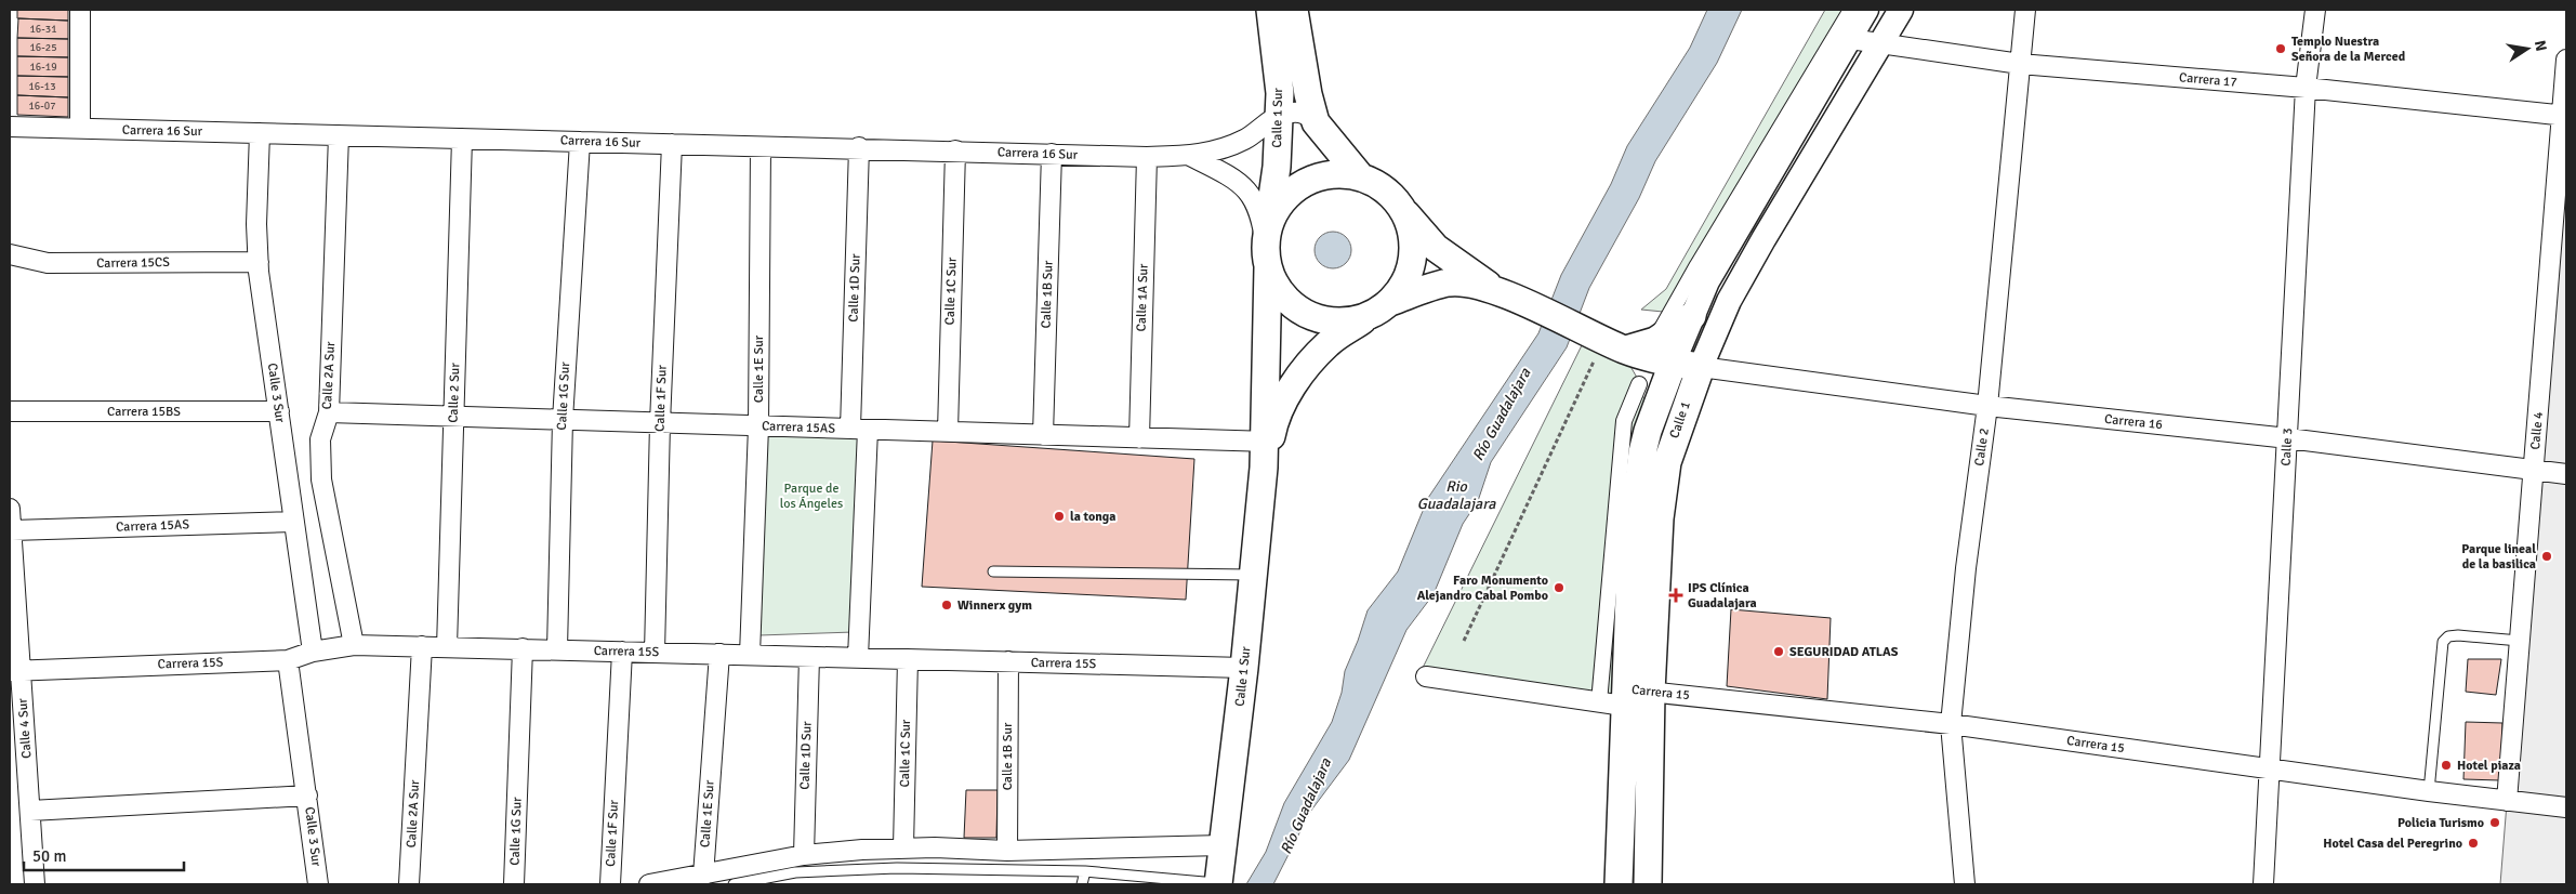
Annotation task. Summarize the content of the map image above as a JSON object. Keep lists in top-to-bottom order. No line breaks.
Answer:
{"streets":{"main road":["Calle 1 Sur","Calle 1"],"street":["Carrera 17","Carrera 16 Sur","Carrera 15CS","Calle 1D Sur","Calle 1C Sur","Calle 1B Sur","Calle 1A Sur","Calle 1E Sur","Calle 2A Sur","Calle 3 Sur","Calle 2 Sur","Calle 1G Sur","Calle 1F Sur","Carrera 15BS","Carrera 16","Carrera 15AS","Calle 4","Calle 2","Calle 3","Carrera 15S","Carrera 15","Calle 4 Sur"]},"crossings":[["Carrera 17","Calle 1"],["Carrera 17","Calle 4"],["Carrera 17","Calle 2"],["Carrera 17","Calle 3"],["Calle 1 Sur","Carrera 16 Sur"],["Calle 1 Sur","Carrera 15AS"],["Calle 1 Sur","Carrera 15S"],["Carrera 16 Sur","Calle 1D Sur"],["Carrera 16 Sur","Calle 1C Sur"],["Carrera 16 Sur","Calle 1B Sur"],["Carrera 16 Sur","Calle 1A Sur"],["Carrera 16 Sur","Calle 1E Sur"],["Carrera 16 Sur","Calle 2A Sur"],["Carrera 16 Sur","Calle 3 Sur"],["Carrera 16 Sur","Calle 2 Sur"],["Carrera 16 Sur","Calle 1G Sur"],["Carrera 16 Sur","Calle 1F Sur"],["Carrera 15CS","Calle 3 Sur"],["Calle 1D Sur","Carrera 15AS"],["Calle 1D Sur","Carrera 15S"],["Calle 1C Sur","Carrera 15AS"],["Calle 1C Sur","Carrera 15S"],["Calle 1B Sur","Carrera 15AS"],["Calle 1B Sur","Carrera 15S"],["Calle 1A Sur","Carrera 15AS"],["Calle 1E Sur","Carrera 15AS"],["Calle 1E Sur","Carrera 15S"],["Calle 2A Sur","Carrera 15AS"],["Calle 2A Sur","Carrera 15S"],["Calle 3 Sur","Carrera 15BS"],["Calle 3 Sur","Carrera 15AS"],["Calle 3 Sur","Carrera 15S"],["Calle 2 Sur","Carrera 15AS"],["Calle 2 Sur","Carrera 15S"],["Calle 1G Sur","Carrera 15AS"],["Calle 1G Sur","Carrera 15S"],["Calle 1F Sur","Carrera 15AS"],["Calle 1F Sur","Carrera 15S"],["Calle 1","Carrera 16"],["Calle 1","Carrera 15"],["Carrera 16","Calle 4"],["Carrera 16","Calle 2"],["Carrera 16","Calle 3"],["Carrera 15AS","Calle 4 Sur"],["Calle 4","Carrera 15"],["Calle 2","Carrera 15"],["Calle 3","Carrera 15"],["Carrera 15S","Calle 4 Sur"]],"water":["Río Guadalajara","Rio Guadalajara"],"parks":["Parque de los Ángeles"],"places":{"other":["Templo Nuestra Señora de la Merced","la tonga","Parque lineal de la basilica","Faro Monumento Alejandro Cabal Pombo","Winnerx gym","SEGURIDAD ATLAS","Hotel piaza","Policia Turismo","Hotel Casa del Peregrino"],"health":["IPS Clínica Guadalajara"]},"house_numbers":["16-31","16-25","16-19","16-13","16-07"],"scale_bar":"50 m","north":"right"}
